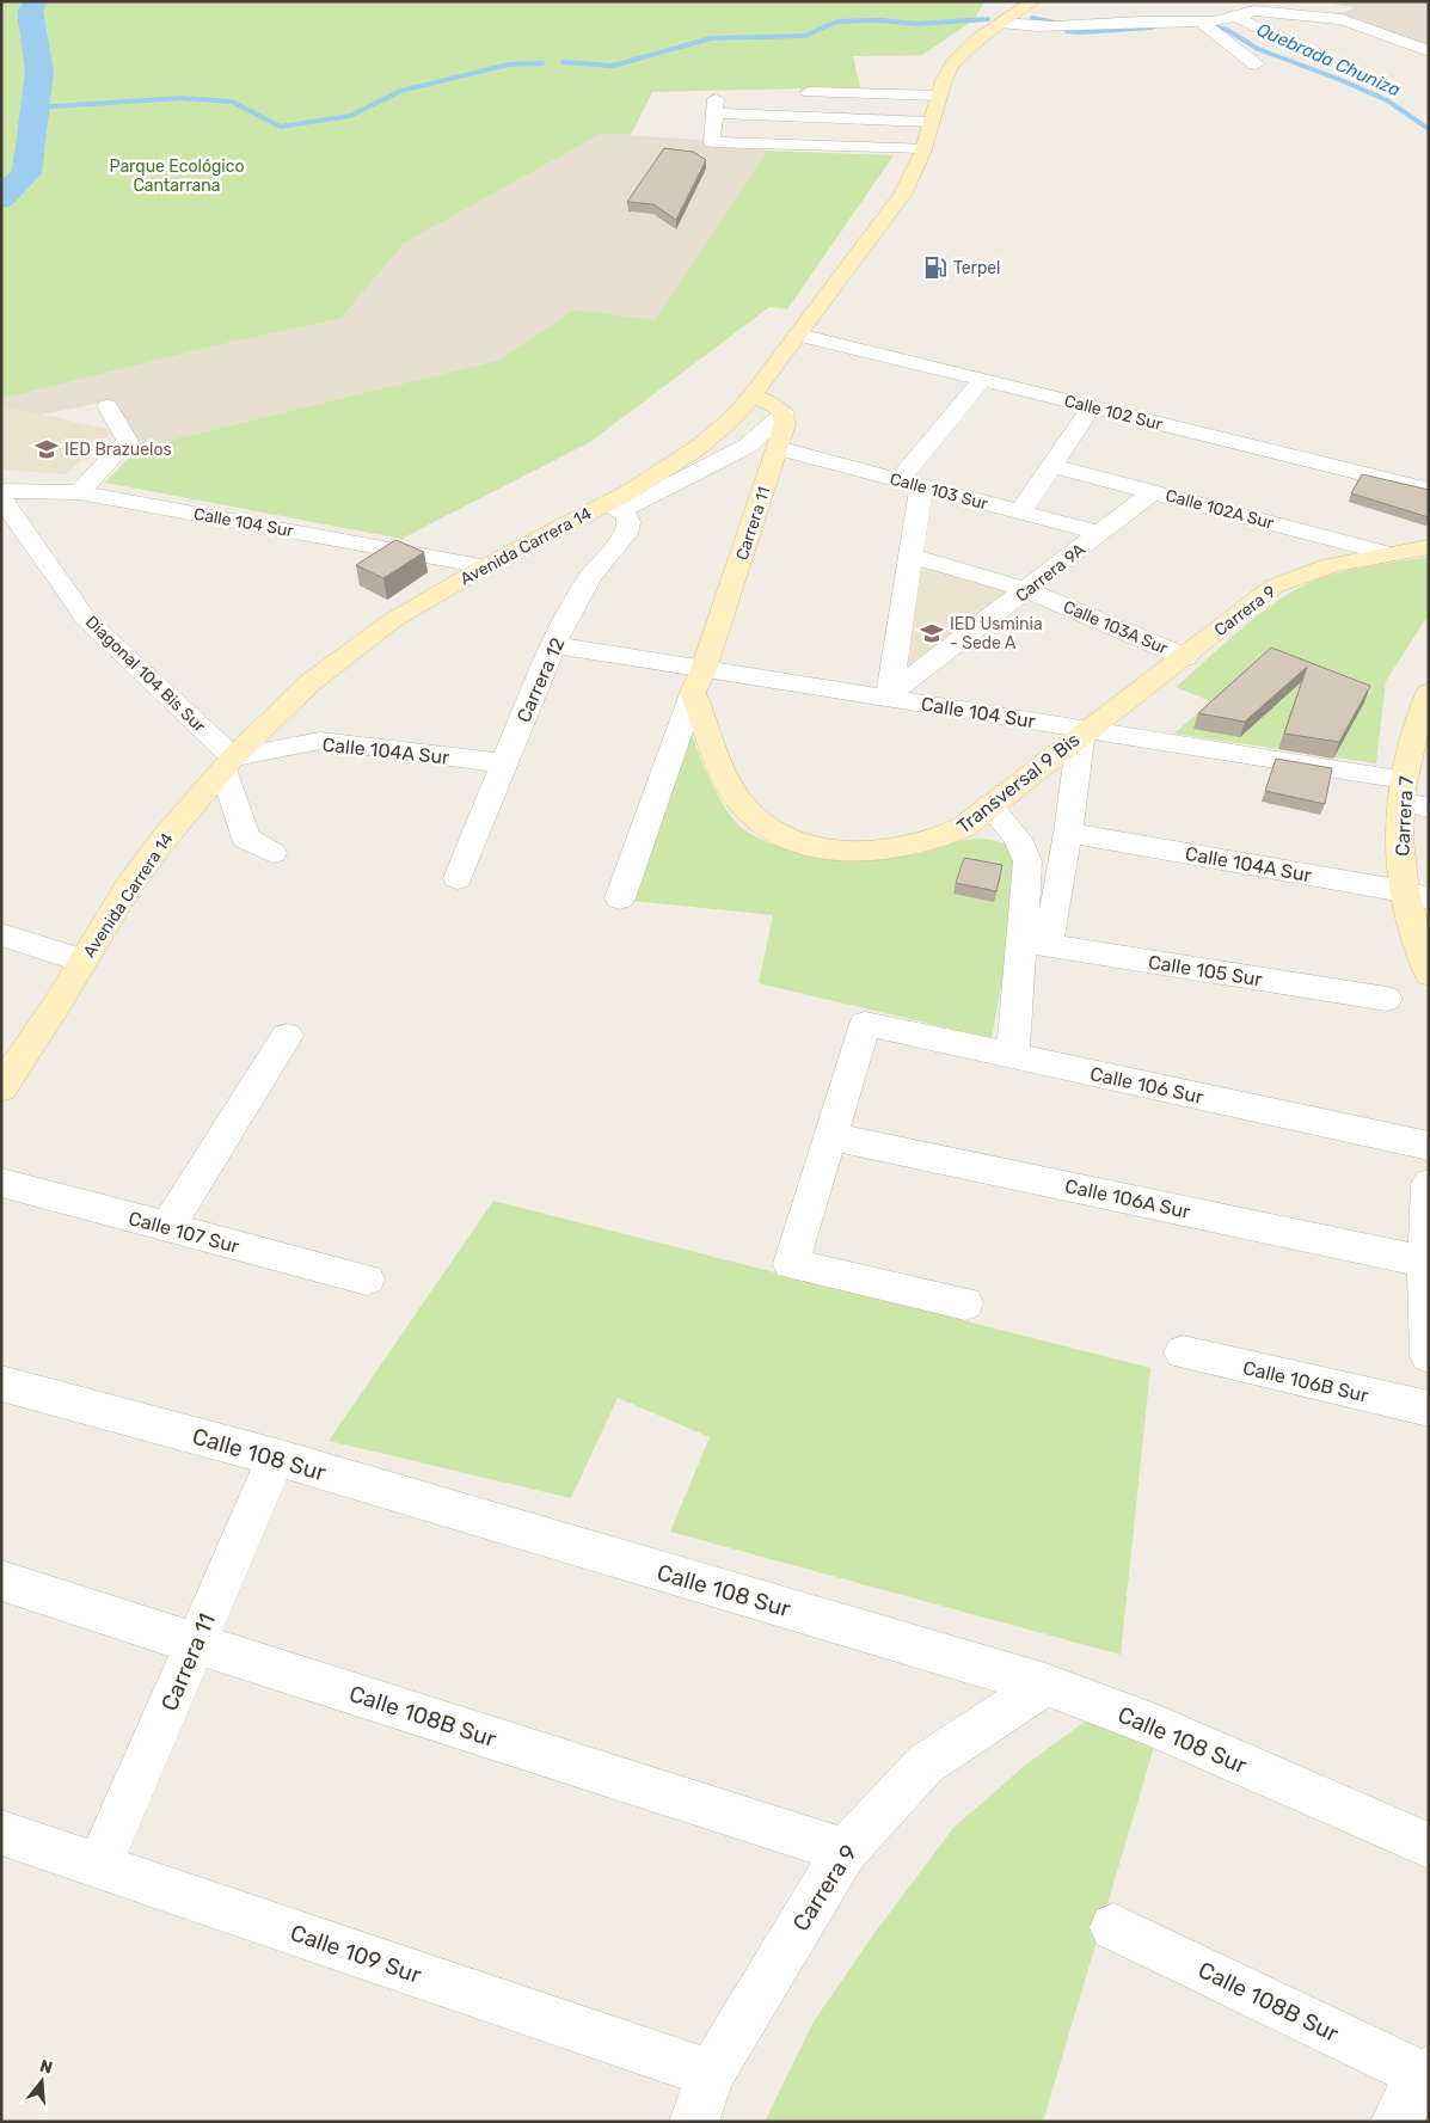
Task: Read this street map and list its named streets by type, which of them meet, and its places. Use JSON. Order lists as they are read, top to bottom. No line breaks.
{"streets":{"main road":["Carrera 11","Avenida Carrera 14","Carrera 9","Transversal 9 Bis","Carrera 7"],"street":["Calle 102 Sur","Calle 103 Sur","Calle 102A Sur","Calle 104 Sur","Carrera 9A","Calle 103A Sur","Diagonal 104 Bis Sur","Carrera 12","Calle 104A Sur","Calle 105 Sur","Calle 106 Sur","Calle 106A Sur","Calle 107 Sur","Calle 106B Sur","Calle 108 Sur","Calle 108B Sur","Calle 109 Sur"]},"crossings":[["Calle 102 Sur","Avenida Carrera 14"],["Calle 103 Sur","Carrera 11"],["Calle 103 Sur","Carrera 9A"],["Calle 102A Sur","Carrera 9A"],["Calle 102A Sur","Carrera 9"],["Calle 104 Sur","Carrera 11"],["Calle 104 Sur","Avenida Carrera 14"],["Calle 104 Sur","Carrera 9A"],["Calle 104 Sur","Carrera 9"],["Calle 104 Sur","Carrera 12"],["Calle 104 Sur","Transversal 9 Bis"],["Calle 104 Sur","Carrera 7"],["Carrera 11","Transversal 9 Bis"],["Carrera 11","Calle 108 Sur"],["Carrera 11","Calle 108B Sur"],["Carrera 11","Calle 109 Sur"],["Avenida Carrera 14","Diagonal 104 Bis Sur"],["Avenida Carrera 14","Carrera 12"],["Avenida Carrera 14","Calle 104A Sur"],["Carrera 9A","Calle 103A Sur"],["Carrera 9","Calle 103A Sur"],["Carrera 9","Transversal 9 Bis"],["Carrera 9","Calle 108 Sur"],["Carrera 9","Calle 108B Sur"],["Carrera 9","Calle 109 Sur"],["Diagonal 104 Bis Sur","Calle 104A Sur"],["Carrera 12","Calle 104A Sur"],["Calle 104A Sur","Carrera 7"],["Calle 106 Sur","Calle 106A Sur"]],"water":["Quebrada Chuniza"],"parks":["Parque Ecológico Cantarrana"],"places":{"fuel station":["Terpel"],"school or university":["IED Brazuelos","IED Usminia - Sede A"]},"north":"top"}
